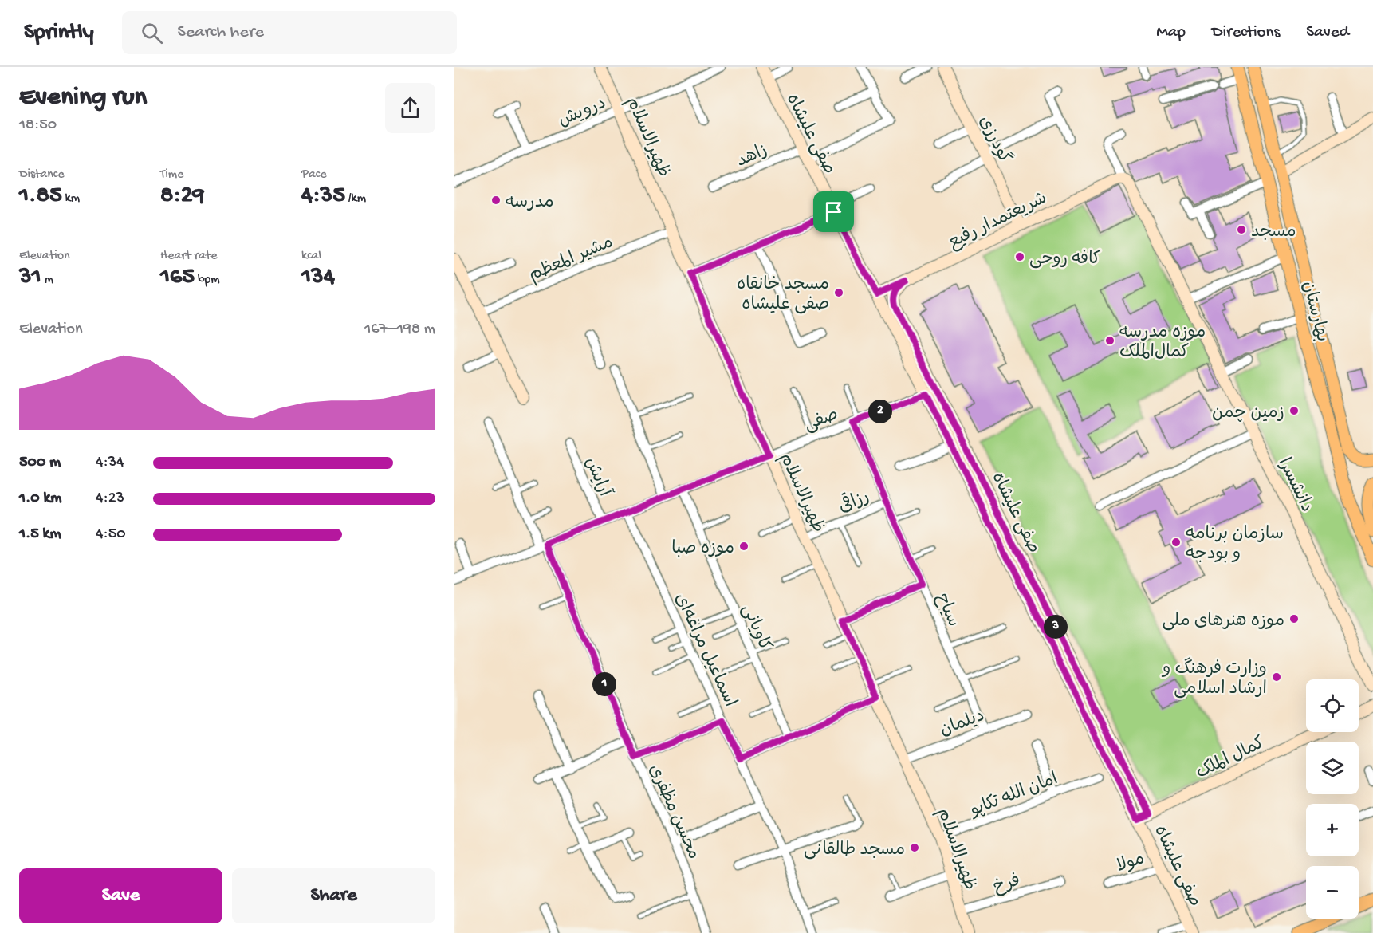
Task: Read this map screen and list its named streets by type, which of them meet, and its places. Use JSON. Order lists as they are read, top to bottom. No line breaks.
{"streets":{"main road":["بهارستان"],"street":["درویش","صفی علیشاه","ظهیرالاسلام","گودرزی","زاهد","شریعتمدار رفیع","مشیر المعظم","صفی","آرایش","دانشسرا","رزاقی","سیاح","کاویانی","اسماعیل مراغه‌ای","دیلمان","کمال الملک","امان الله تکاپو","محسن مظفری","مولا","فرخ"]},"crossings":[["درویش","ظهیرالاسلام"],["صفی علیشاه","زاهد"],["صفی علیشاه","شریعتمدار رفیع"],["صفی علیشاه","صفی"],["صفی علیشاه","کمال الملک"],["صفی علیشاه","مولا"],["ظهیرالاسلام","مشیر المعظم"],["ظهیرالاسلام","صفی"],["ظهیرالاسلام","رزاقی"],["ظهیرالاسلام","دیلمان"],["ظهیرالاسلام","امان الله تکاپو"],["ظهیرالاسلام","فرخ"],["گودرزی","شریعتمدار رفیع"],["شریعتمدار رفیع","دانشسرا"],["صفی","آرایش"],["صفی","سیاح"],["صفی","کاویانی"],["صفی","اسماعیل مراغه‌ای"],["صفی","محسن مظفری"],["رزاقی","سیاح"],["سیاح","دیلمان"]],"places":["مدرسه","مسجد","کافه روحی","مسجد خانقاه صفی علیشاه","موزه مدرسه کمال‌الملک","زمین چمن","سازمان برنامه و بودجه","موزه صبا","موزه هنرهای ملی","وزارت فرهنگ و ارشاد اسلامی","مسجد طالقانی"],"page":{"header":"Sprintly","search":"Search here","nav":["Map","Directions","Saved"],"heading":["Evening run","18:50"],"stats":[["Distance","1.85 km"],["Time","8:29"],["Pace","4:35 /km"],["Elevation","31 m"],["Heart rate","165 bpm"],["kcal","134"]],"chart":["Elevation","167–198 m"],"pins":["2","3","1"],"list":[{"name":"500 m","note":"4:34"},{"name":"1.0 km","note":"4:23"},{"name":"1.5 km","note":"4:50"}],"map_buttons":["+","−"],"buttons":["Save","Share"]}}
